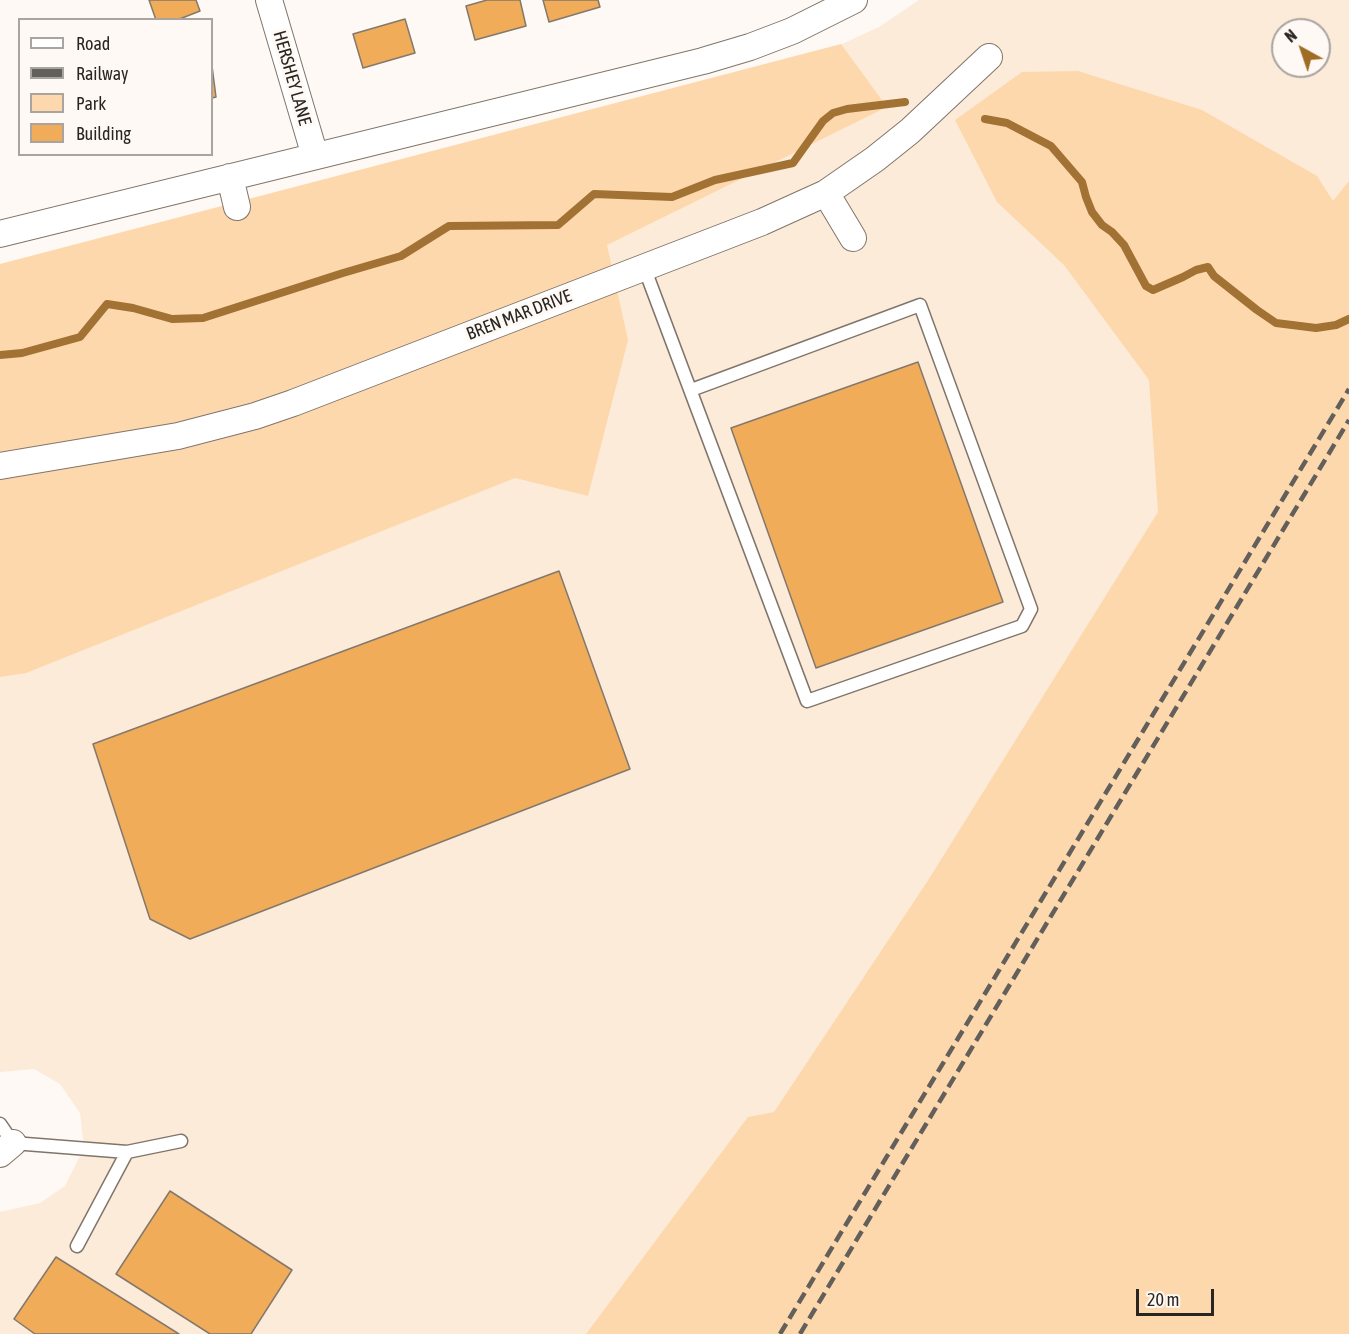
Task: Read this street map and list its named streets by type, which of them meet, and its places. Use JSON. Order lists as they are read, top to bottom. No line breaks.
{"streets":{"street":["HERSHEY LANE","BREN MAR DRIVE"]},"legend":["Road","Railway","Park","Building"],"scale_bar":"20 m","north":"top left"}
